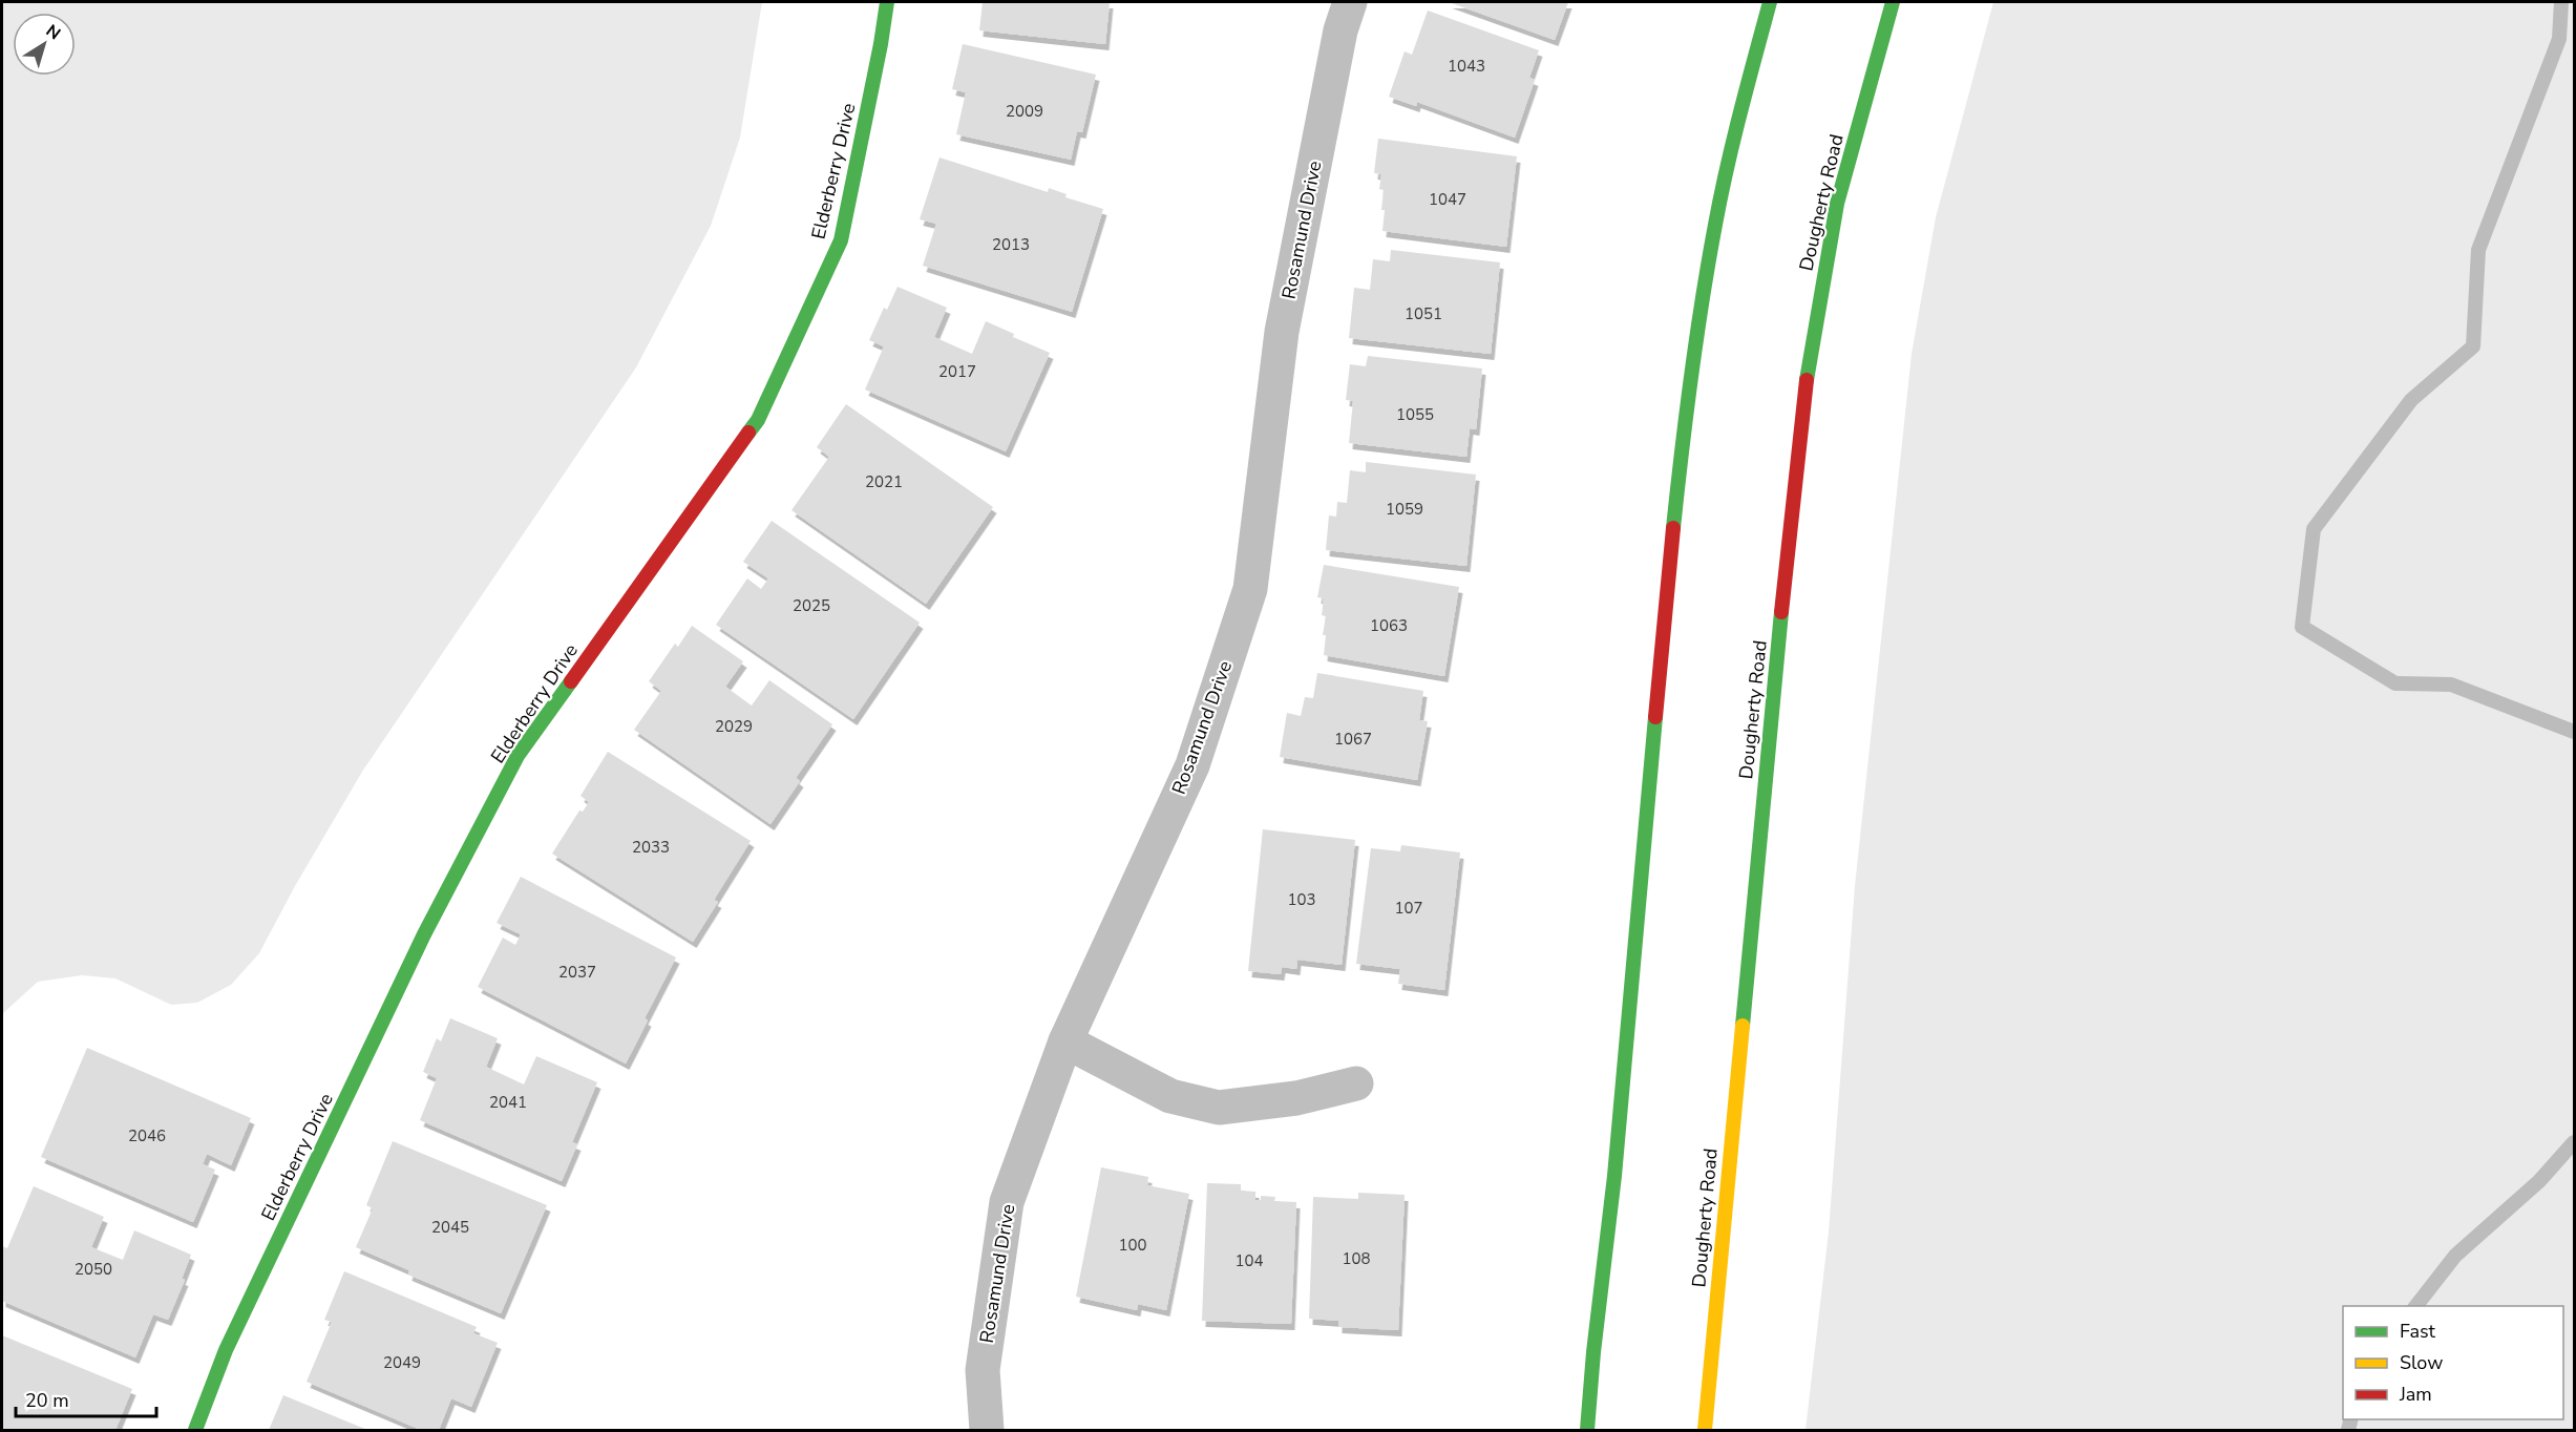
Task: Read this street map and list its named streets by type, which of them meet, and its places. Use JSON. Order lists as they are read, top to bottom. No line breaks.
{"streets":{"main road":["Elderberry Drive","Dougherty Road"],"street":["Rosamund Drive"]},"house_numbers":["1043","2009","1047","2013","1051","2017","1055","2021","1059","2025","1063","2029","1067","2033","103","107","2037","2041","2046","2045","100","108","104","2050","2049"],"legend":["Fast","Slow","Jam"],"scale_bar":"20 m","north":"top right"}
